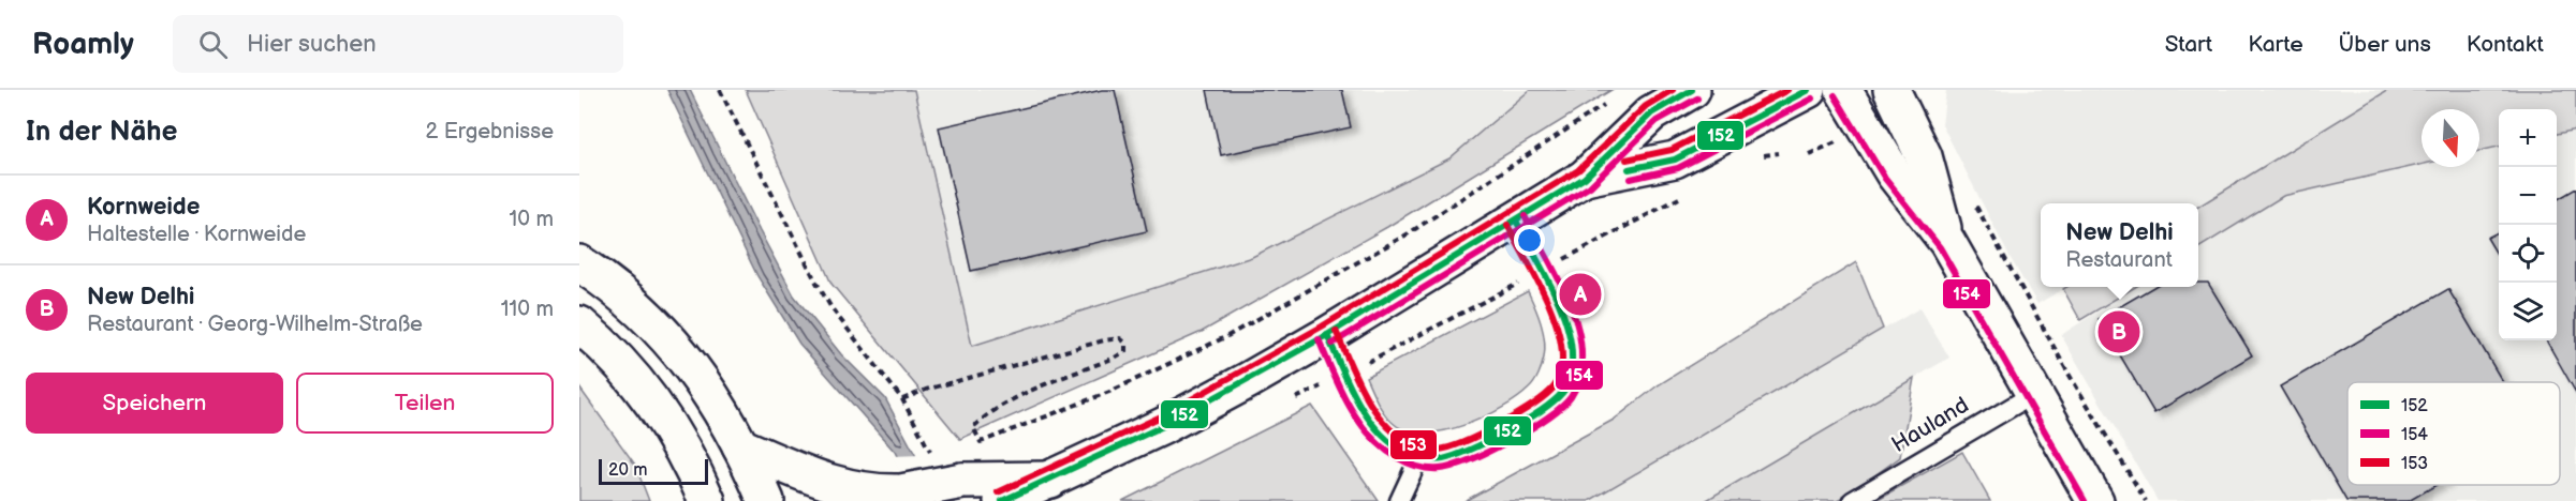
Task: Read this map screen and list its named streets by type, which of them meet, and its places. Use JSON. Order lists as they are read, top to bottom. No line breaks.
{"streets":{"lane":["Hauland"]},"lines":["transit line 152","transit line 153","transit line 154"],"legend":["152","154","153"],"scale_bar":"20 m","north":"bottom","page":{"header":"Roamly","search":"Hier suchen","nav":["Start","Karte","Über uns","Kontakt"],"heading":["In der Nähe","2 Ergebnisse"],"map_buttons":["+","−"],"list":[{"mark":"A","name":"Kornweide","note":"Haltestelle · Kornweide","value":"10 m"},{"mark":"B","name":"New Delhi","note":"Restaurant · Georg-Wilhelm-Straße","value":"110 m"}],"popup":["New Delhi","Restaurant"],"pins":["A","B"],"buttons":["Speichern","Teilen"],"scale":"20 m"}}
